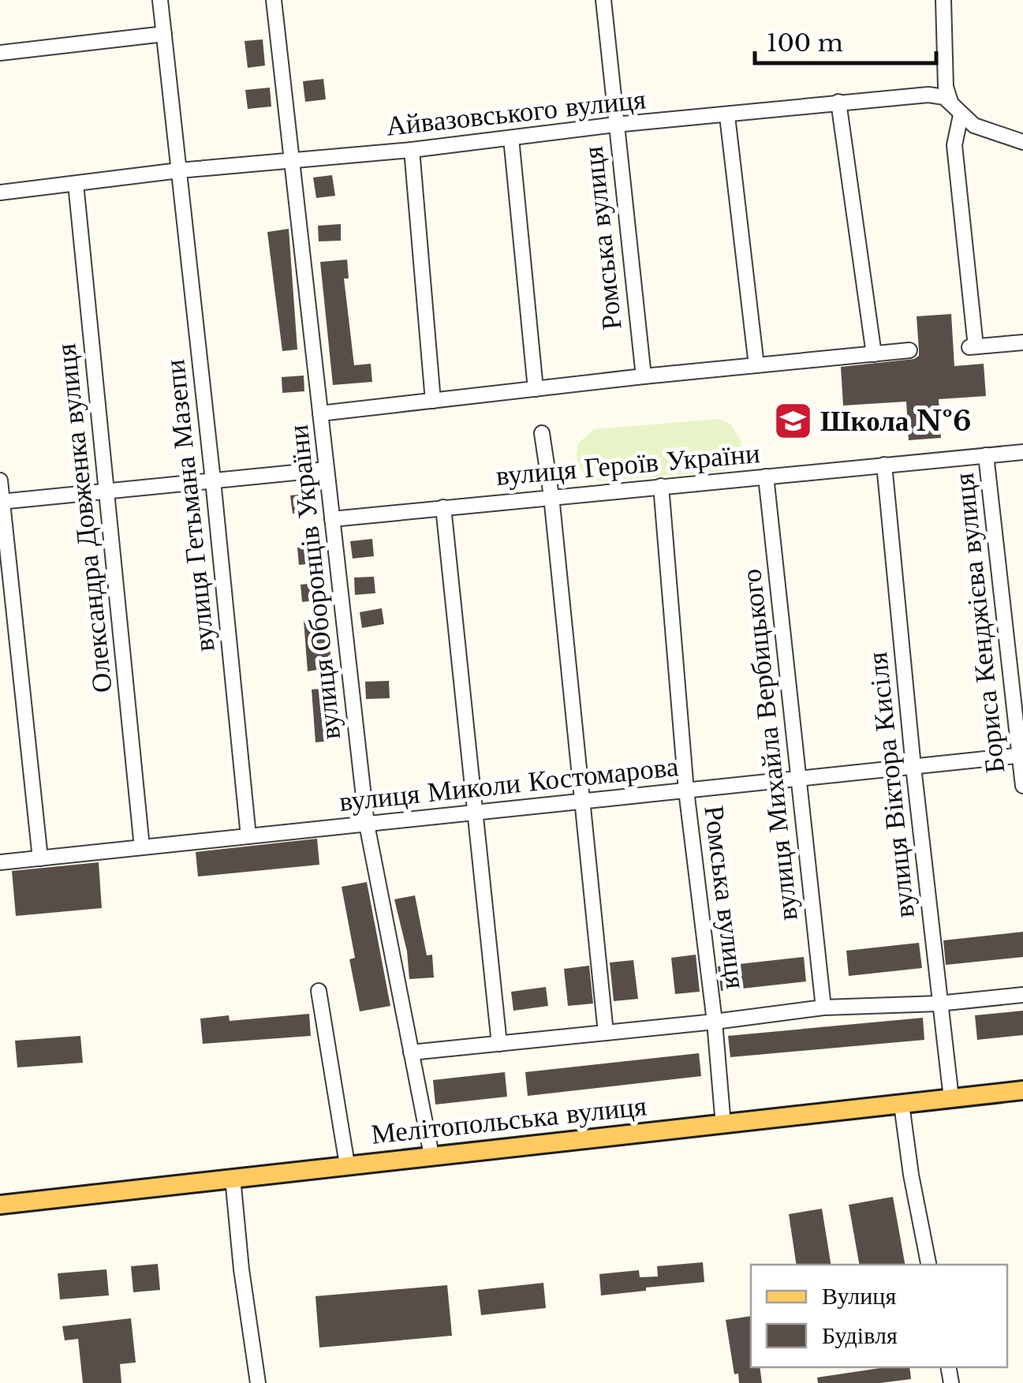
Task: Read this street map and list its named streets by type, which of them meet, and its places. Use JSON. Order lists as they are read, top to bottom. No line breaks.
{"streets":{"main road":["Мелітопольська вулиця"],"street":["Айвазовського вулиця","Ромська вулиця","вулиця Героїв України","вулиця Гетьмана Мазепи","Олександра Довженка вулиця","вулиця Оборонців України","Бориса Кенджієва вулиця","вулиця Михайла Вербицького","вулиця Миколи Костомарова","вулиця Віктора Кисіля"]},"crossings":[["Айвазовського вулиця","Ромська вулиця"],["Айвазовського вулиця","вулиця Гетьмана Мазепи"],["Айвазовського вулиця","Олександра Довженка вулиця"],["Айвазовського вулиця","вулиця Оборонців України"],["Ромська вулиця","вулиця Героїв України"],["Ромська вулиця","вулиця Миколи Костомарова"],["Ромська вулиця","Мелітопольська вулиця"],["вулиця Героїв України","вулиця Оборонців України"],["вулиця Героїв України","Бориса Кенджієва вулиця"],["вулиця Героїв України","вулиця Михайла Вербицького"],["вулиця Героїв України","вулиця Віктора Кисіля"],["вулиця Гетьмана Мазепи","вулиця Миколи Костомарова"],["Олександра Довженка вулиця","вулиця Миколи Костомарова"],["вулиця Оборонців України","вулиця Миколи Костомарова"],["вулиця Оборонців України","Мелітопольська вулиця"],["Бориса Кенджієва вулиця","вулиця Миколи Костомарова"],["вулиця Михайла Вербицького","вулиця Миколи Костомарова"],["вулиця Миколи Костомарова","вулиця Віктора Кисіля"],["вулиця Віктора Кисіля","Мелітопольська вулиця"]],"places":{"school or university":["Школа №6"]},"legend":["Вулиця","Будівля"],"scale_bar":"100 m"}
